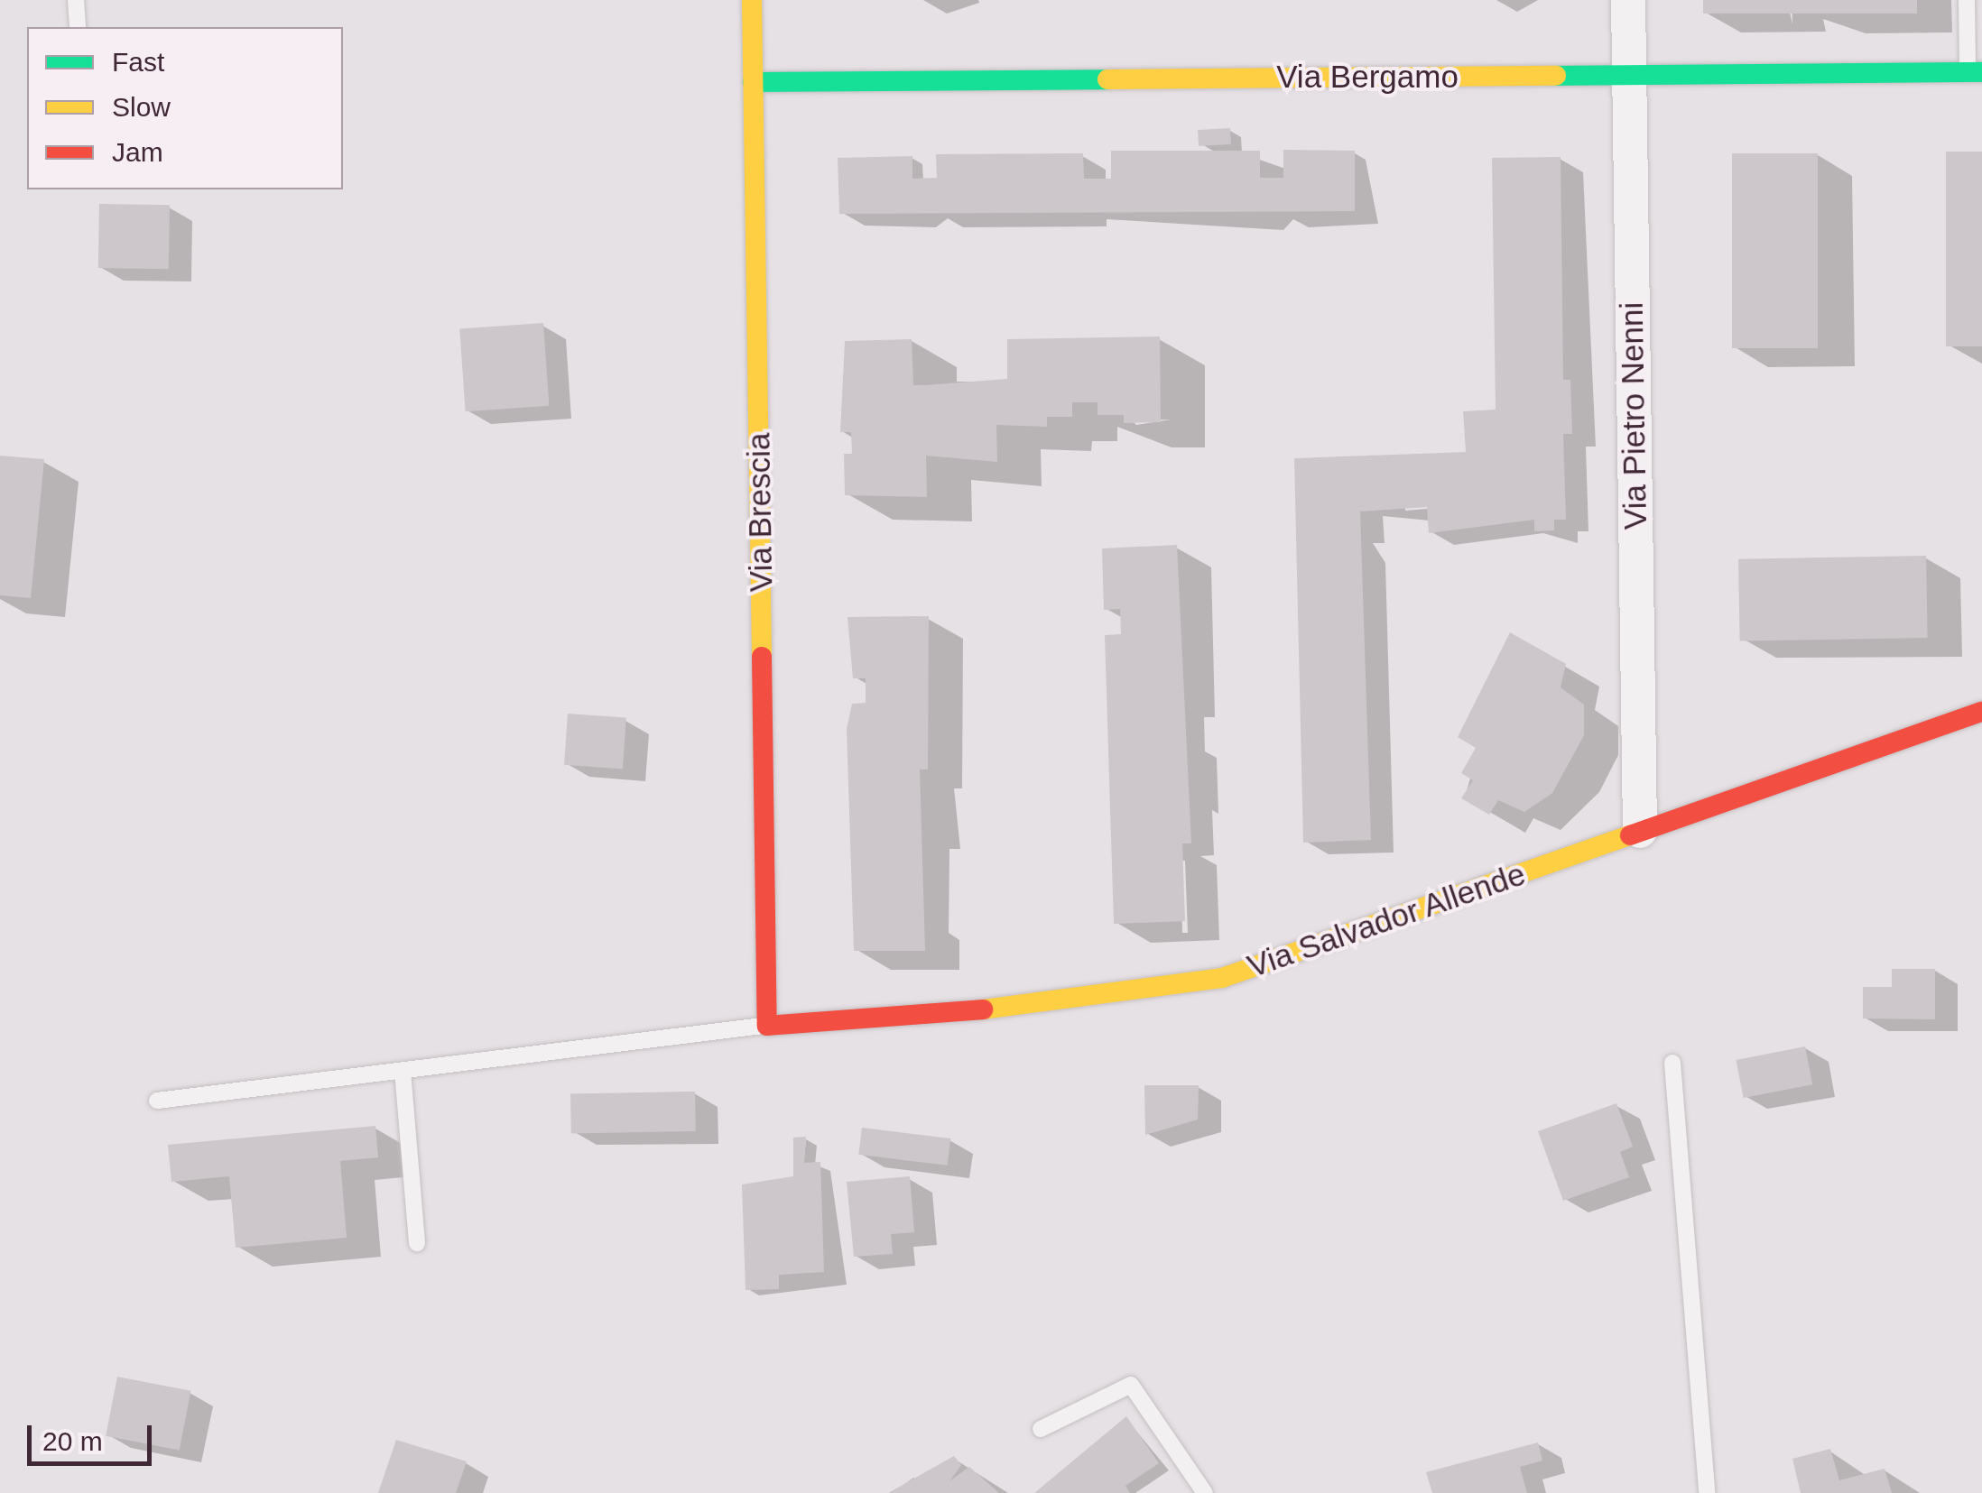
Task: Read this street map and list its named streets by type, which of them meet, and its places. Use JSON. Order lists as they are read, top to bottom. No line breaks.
{"streets":{"street":["Via Bergamo","Via Pietro Nenni","Via Brescia","Via Salvador Allende"]},"crossings":[["Via Bergamo","Via Pietro Nenni"],["Via Bergamo","Via Brescia"],["Via Pietro Nenni","Via Salvador Allende"],["Via Brescia","Via Salvador Allende"]],"legend":["Fast","Slow","Jam"],"scale_bar":"20 m"}
